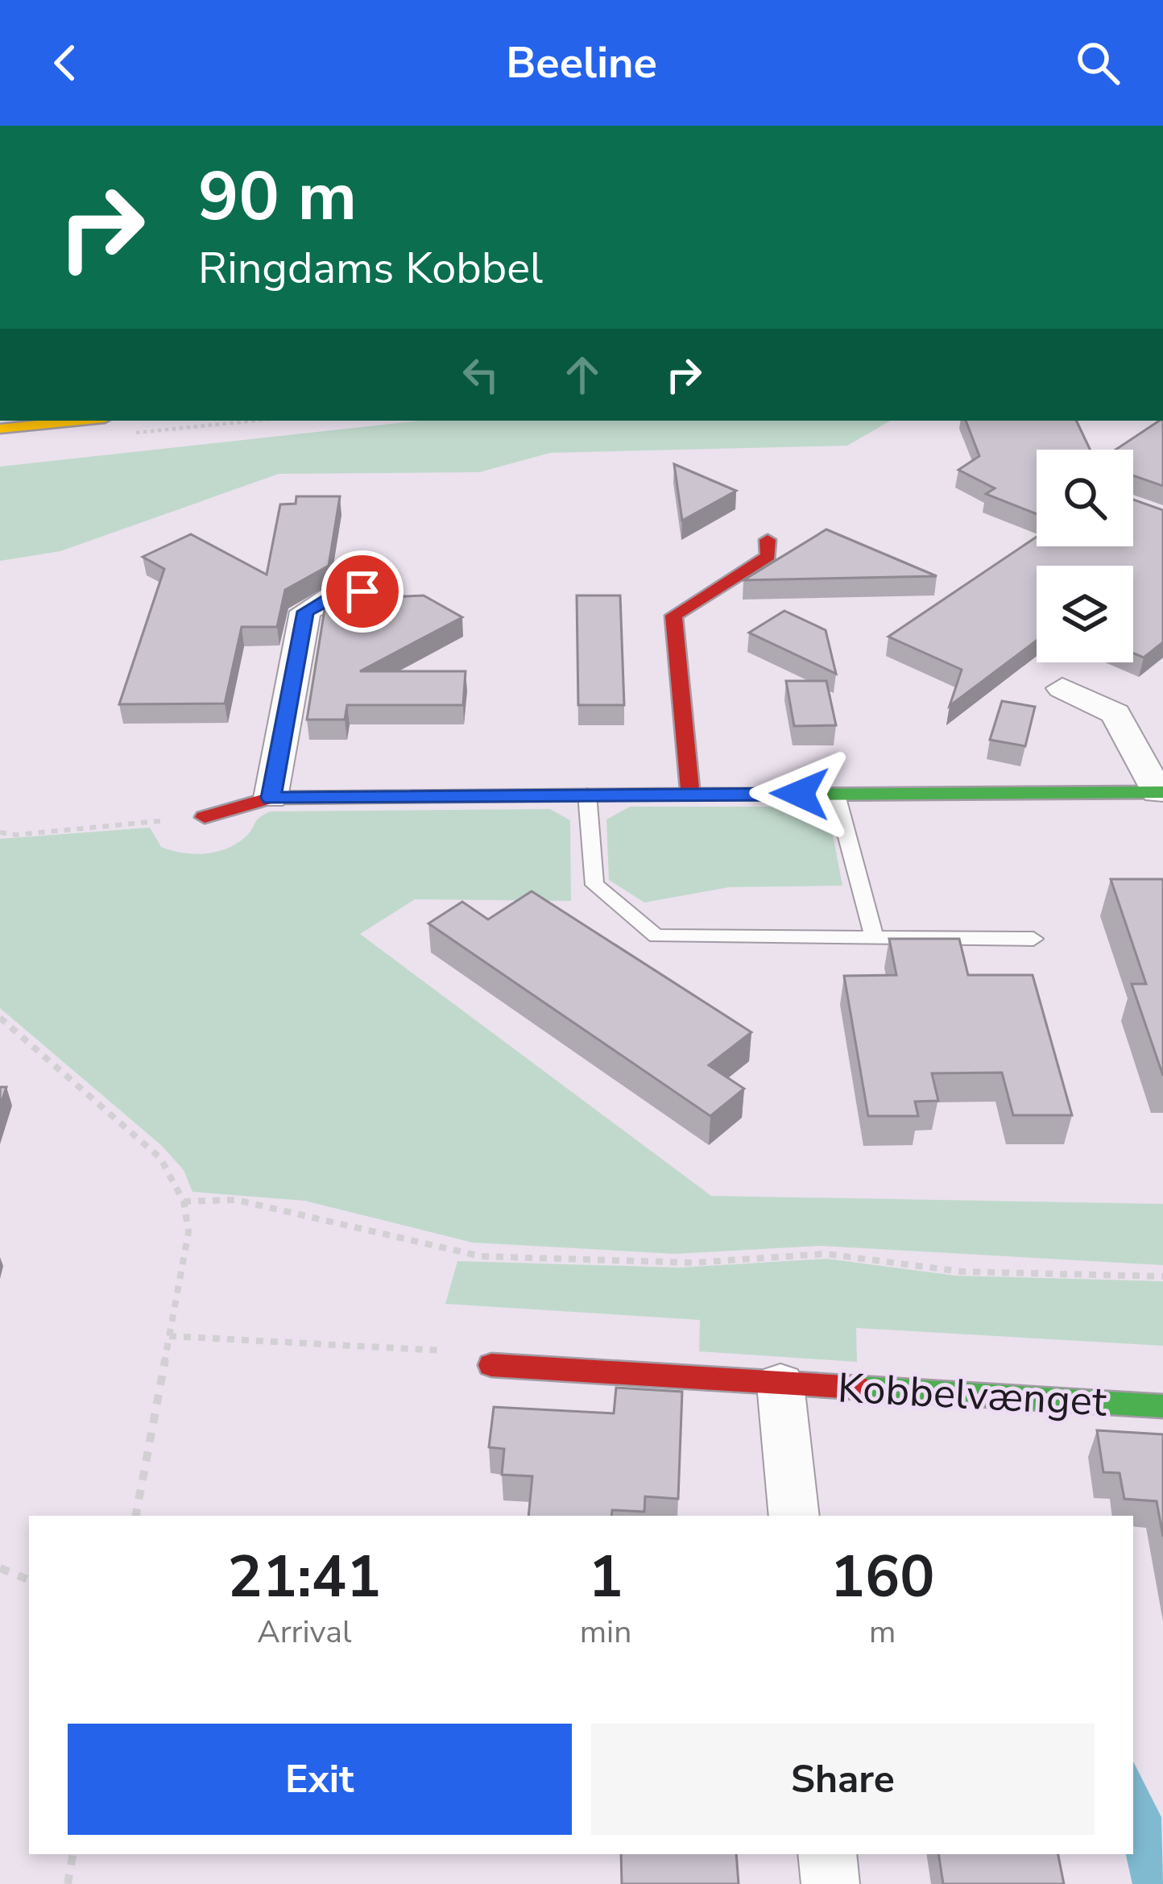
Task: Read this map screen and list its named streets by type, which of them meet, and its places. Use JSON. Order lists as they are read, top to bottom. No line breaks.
{"streets":{"street":["Kobbelvænget"]},"page":{"header":"Beeline","turn":["90 m","Ringdams Kobbel"],"eta":["21:41","Arrival","1","min","160","m"],"buttons":["Exit","Share"]}}
